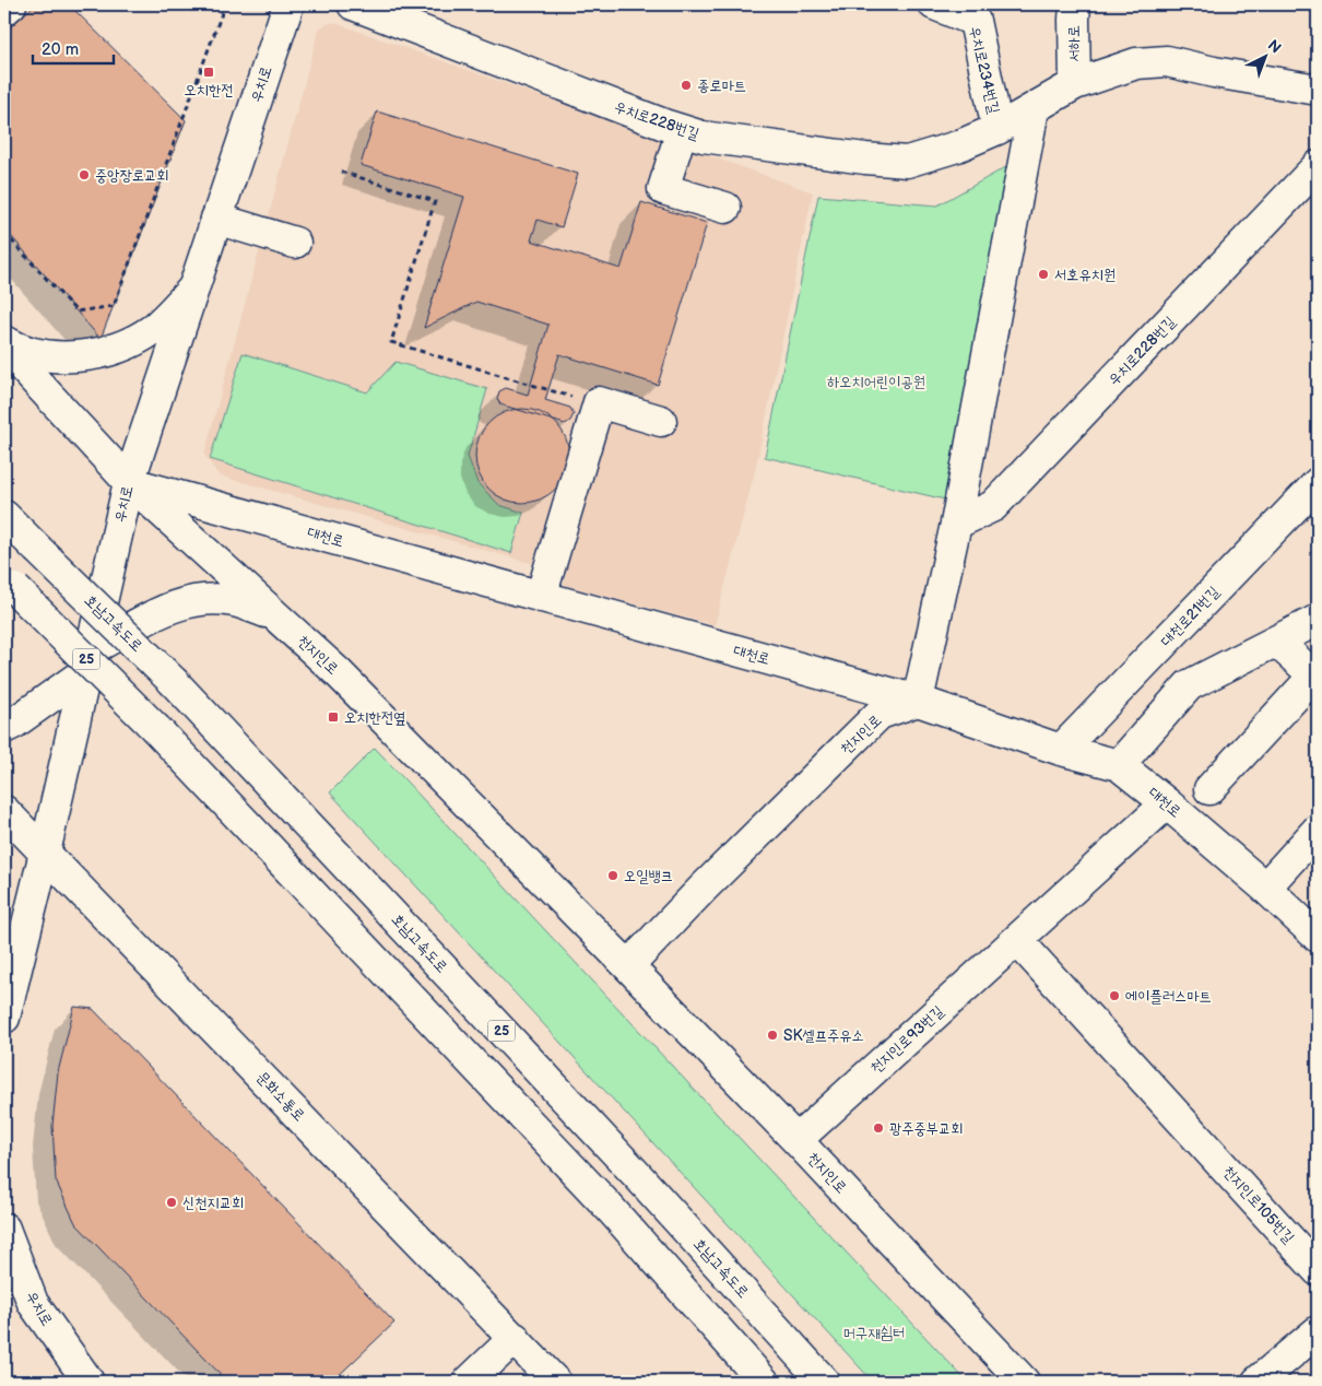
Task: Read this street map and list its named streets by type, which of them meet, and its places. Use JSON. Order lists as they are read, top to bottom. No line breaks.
{"streets":{"main road":["서하로","우치로234번길","우치로","우치로228번길","대천로","대천로21번길","호남고속도로","천지인로","25","천지인로93번길","문화소통로","천지인로105번길"]},"crossings":[["서하로","우치로228번길"],["우치로234번길","우치로228번길"],["우치로","대천로"],["우치로","천지인로"],["우치로","문화소통로"],["대천로","대천로21번길"],["대천로","천지인로"],["대천로","천지인로93번길"],["천지인로","천지인로93번길"],["천지인로93번길","천지인로105번길"]],"parks":["하오치어린이공원","머구재쉼터"],"places":{"transit":["오치한전","오치한전옆"],"other":["종로마트","중앙장로교회","서호유치원","오일뱅크","에이플러스마트","SK셀프주유소","광주중부교회","신천지교회"]},"scale_bar":"20 m","north":"top right"}
